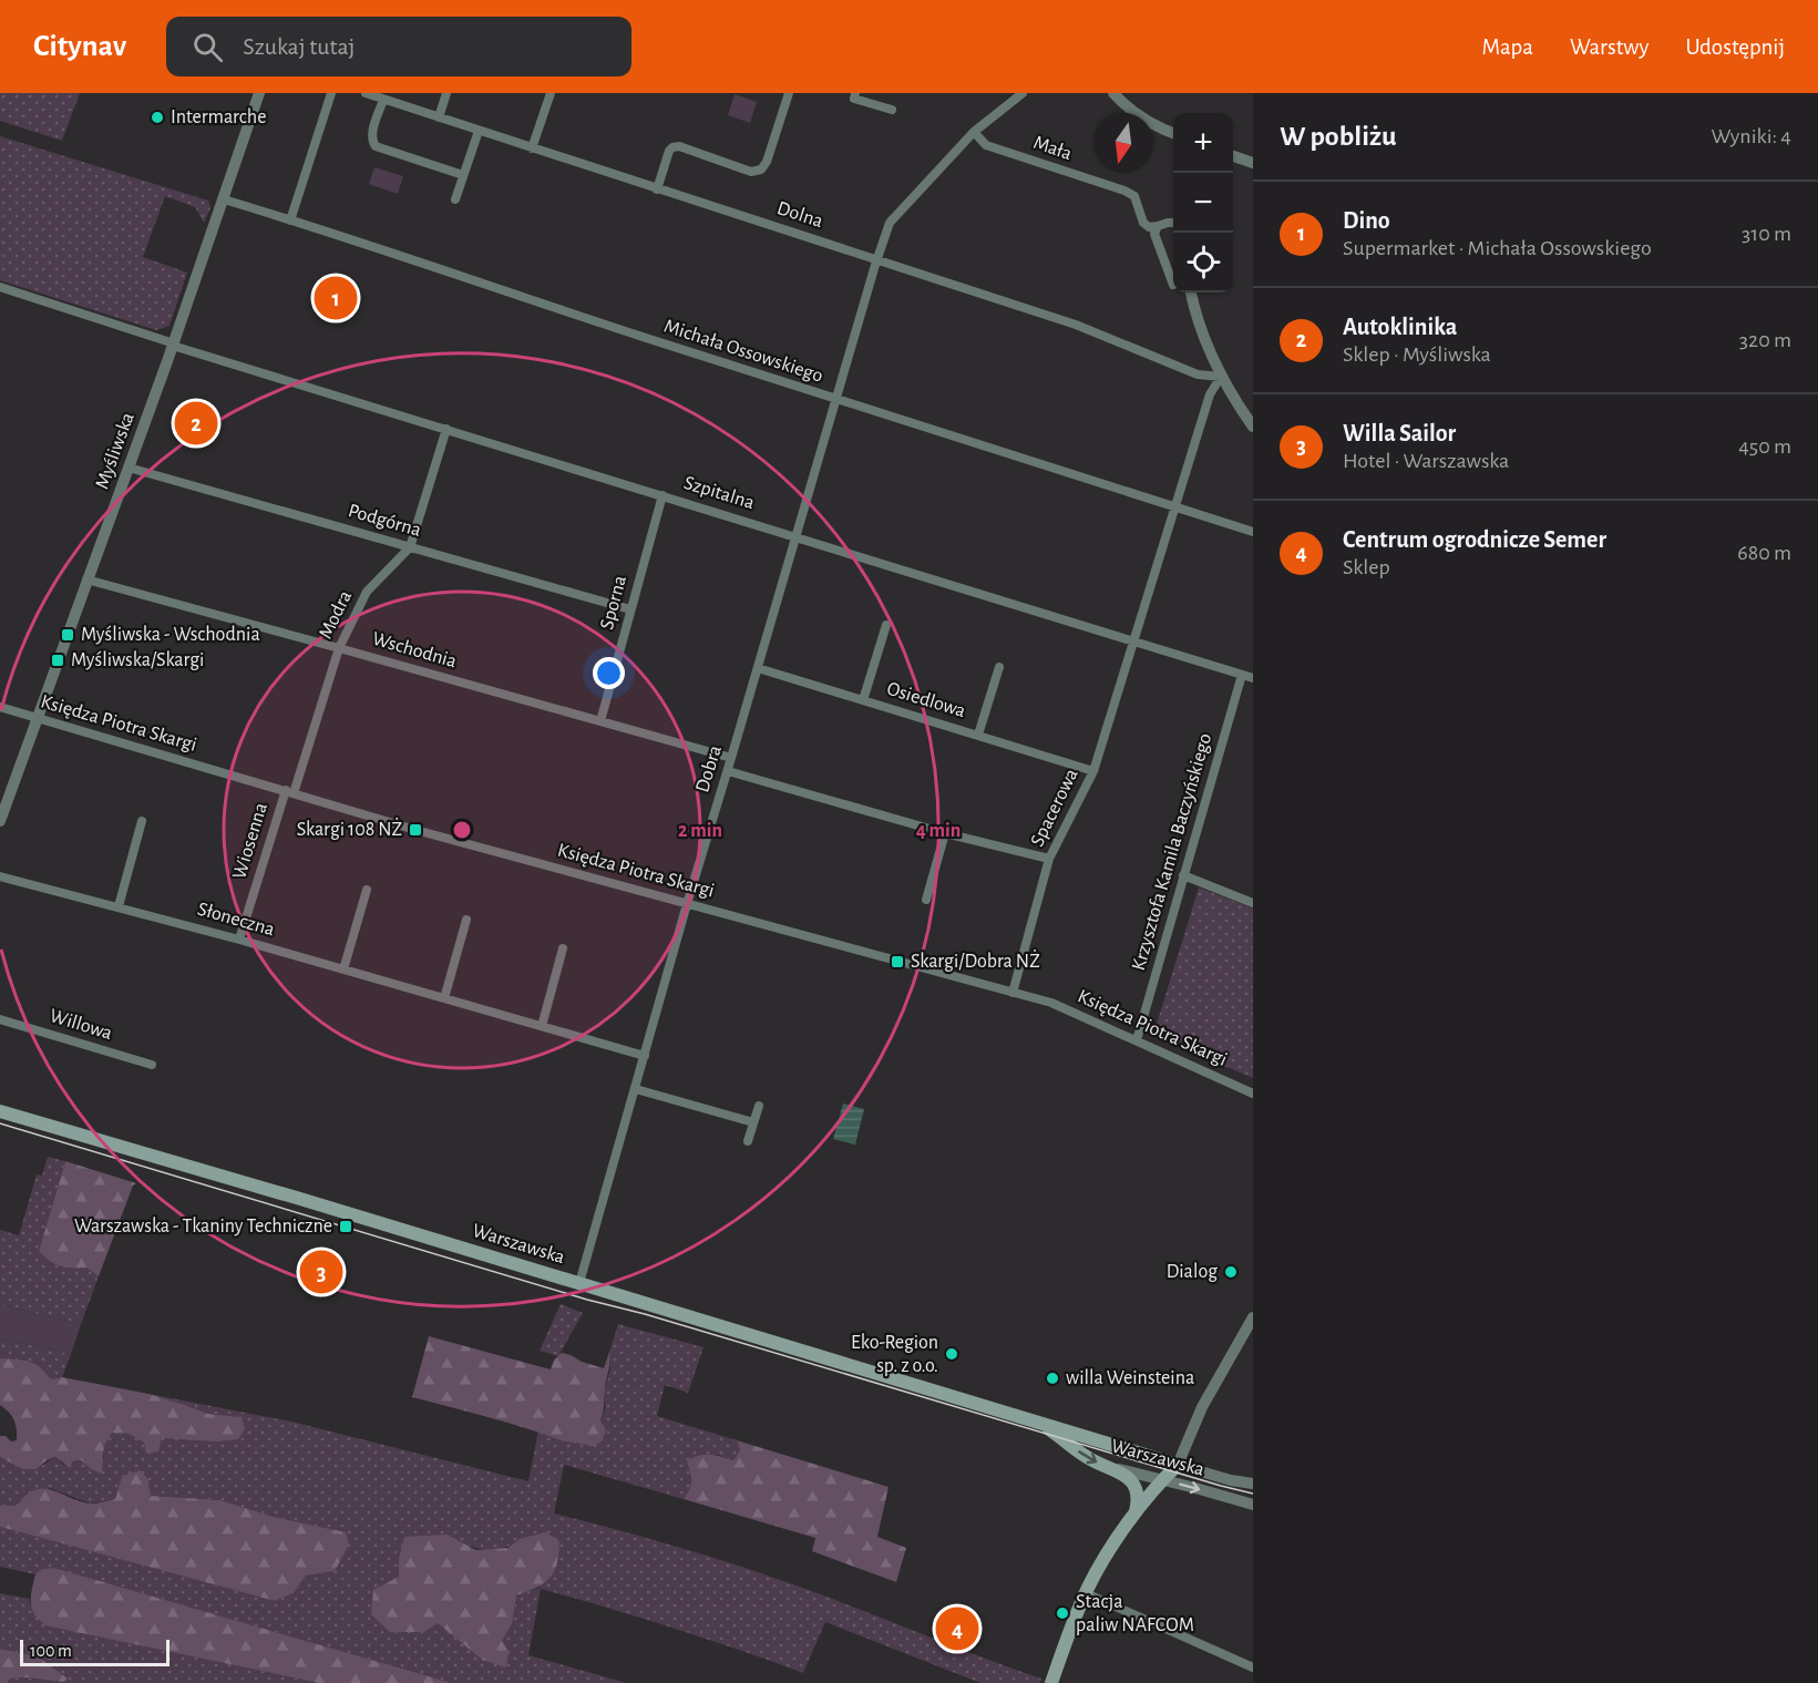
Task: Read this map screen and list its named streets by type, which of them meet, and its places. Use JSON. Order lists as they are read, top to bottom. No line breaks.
{"streets":{"main road":["Warszawska"],"street":["Mała","Dolna","Michała Ossowskiego","Myśliwska","Szpitalna","Podgórna","Sporna","Modra","Wschodnia","Osiedlowa","Księdza Piotra Skargi","Dobra","Spacerowa","Wiosenna","Krzysztofa Kamila Baczyńskiego","Słoneczna","Willowa"]},"crossings":[["Dolna","Dobra"],["Dolna","Spacerowa"],["Michała Ossowskiego","Myśliwska"],["Michała Ossowskiego","Dobra"],["Michała Ossowskiego","Spacerowa"],["Myśliwska","Szpitalna"],["Myśliwska","Podgórna"],["Myśliwska","Wschodnia"],["Myśliwska","Księdza Piotra Skargi"],["Szpitalna","Sporna"],["Szpitalna","Modra"],["Szpitalna","Dobra"],["Szpitalna","Spacerowa"],["Szpitalna","Krzysztofa Kamila Baczyńskiego"],["Podgórna","Sporna"],["Podgórna","Modra"],["Sporna","Wschodnia"],["Modra","Wschodnia"],["Modra","Księdza Piotra Skargi"],["Modra","Wiosenna"],["Wschodnia","Dobra"],["Osiedlowa","Dobra"],["Osiedlowa","Spacerowa"],["Księdza Piotra Skargi","Dobra"],["Księdza Piotra Skargi","Spacerowa"],["Księdza Piotra Skargi","Wiosenna"],["Księdza Piotra Skargi","Krzysztofa Kamila Baczyńskiego"],["Dobra","Słoneczna"],["Dobra","Warszawska"],["Wiosenna","Słoneczna"]],"places":{"other":["Intermarche","Dialog","Eko-Region sp. z o.o.","willa Weinsteina","Stacja paliw NAFCOM"],"transit":["Myśliwska - Wschodnia","Myśliwska/Skargi","Skargi 108 NŻ","Skargi/Dobra NŻ","Warszawska - Tkaniny Techniczne"]},"scale_bar":"100 m","north":"bottom","page":{"header":"Citynav","search":"Szukaj tutaj","nav":["Mapa","Warstwy","Udostępnij"],"heading":["W pobliżu","Wyniki: 4"],"map_buttons":["+","−"],"list":[{"mark":"1","name":"Dino","note":"Supermarket · Michała Ossowskiego","value":"310 m"},{"mark":"2","name":"Autoklinika","note":"Sklep · Myśliwska","value":"320 m"},{"mark":"3","name":"Willa Sailor","note":"Hotel · Warszawska","value":"450 m"},{"mark":"4","name":"Centrum ogrodnicze Semer","note":"Sklep","value":"680 m"}],"pins":["1","2","3","4"],"scale":"100 m"},"rings":["2 min","4 min"]}
